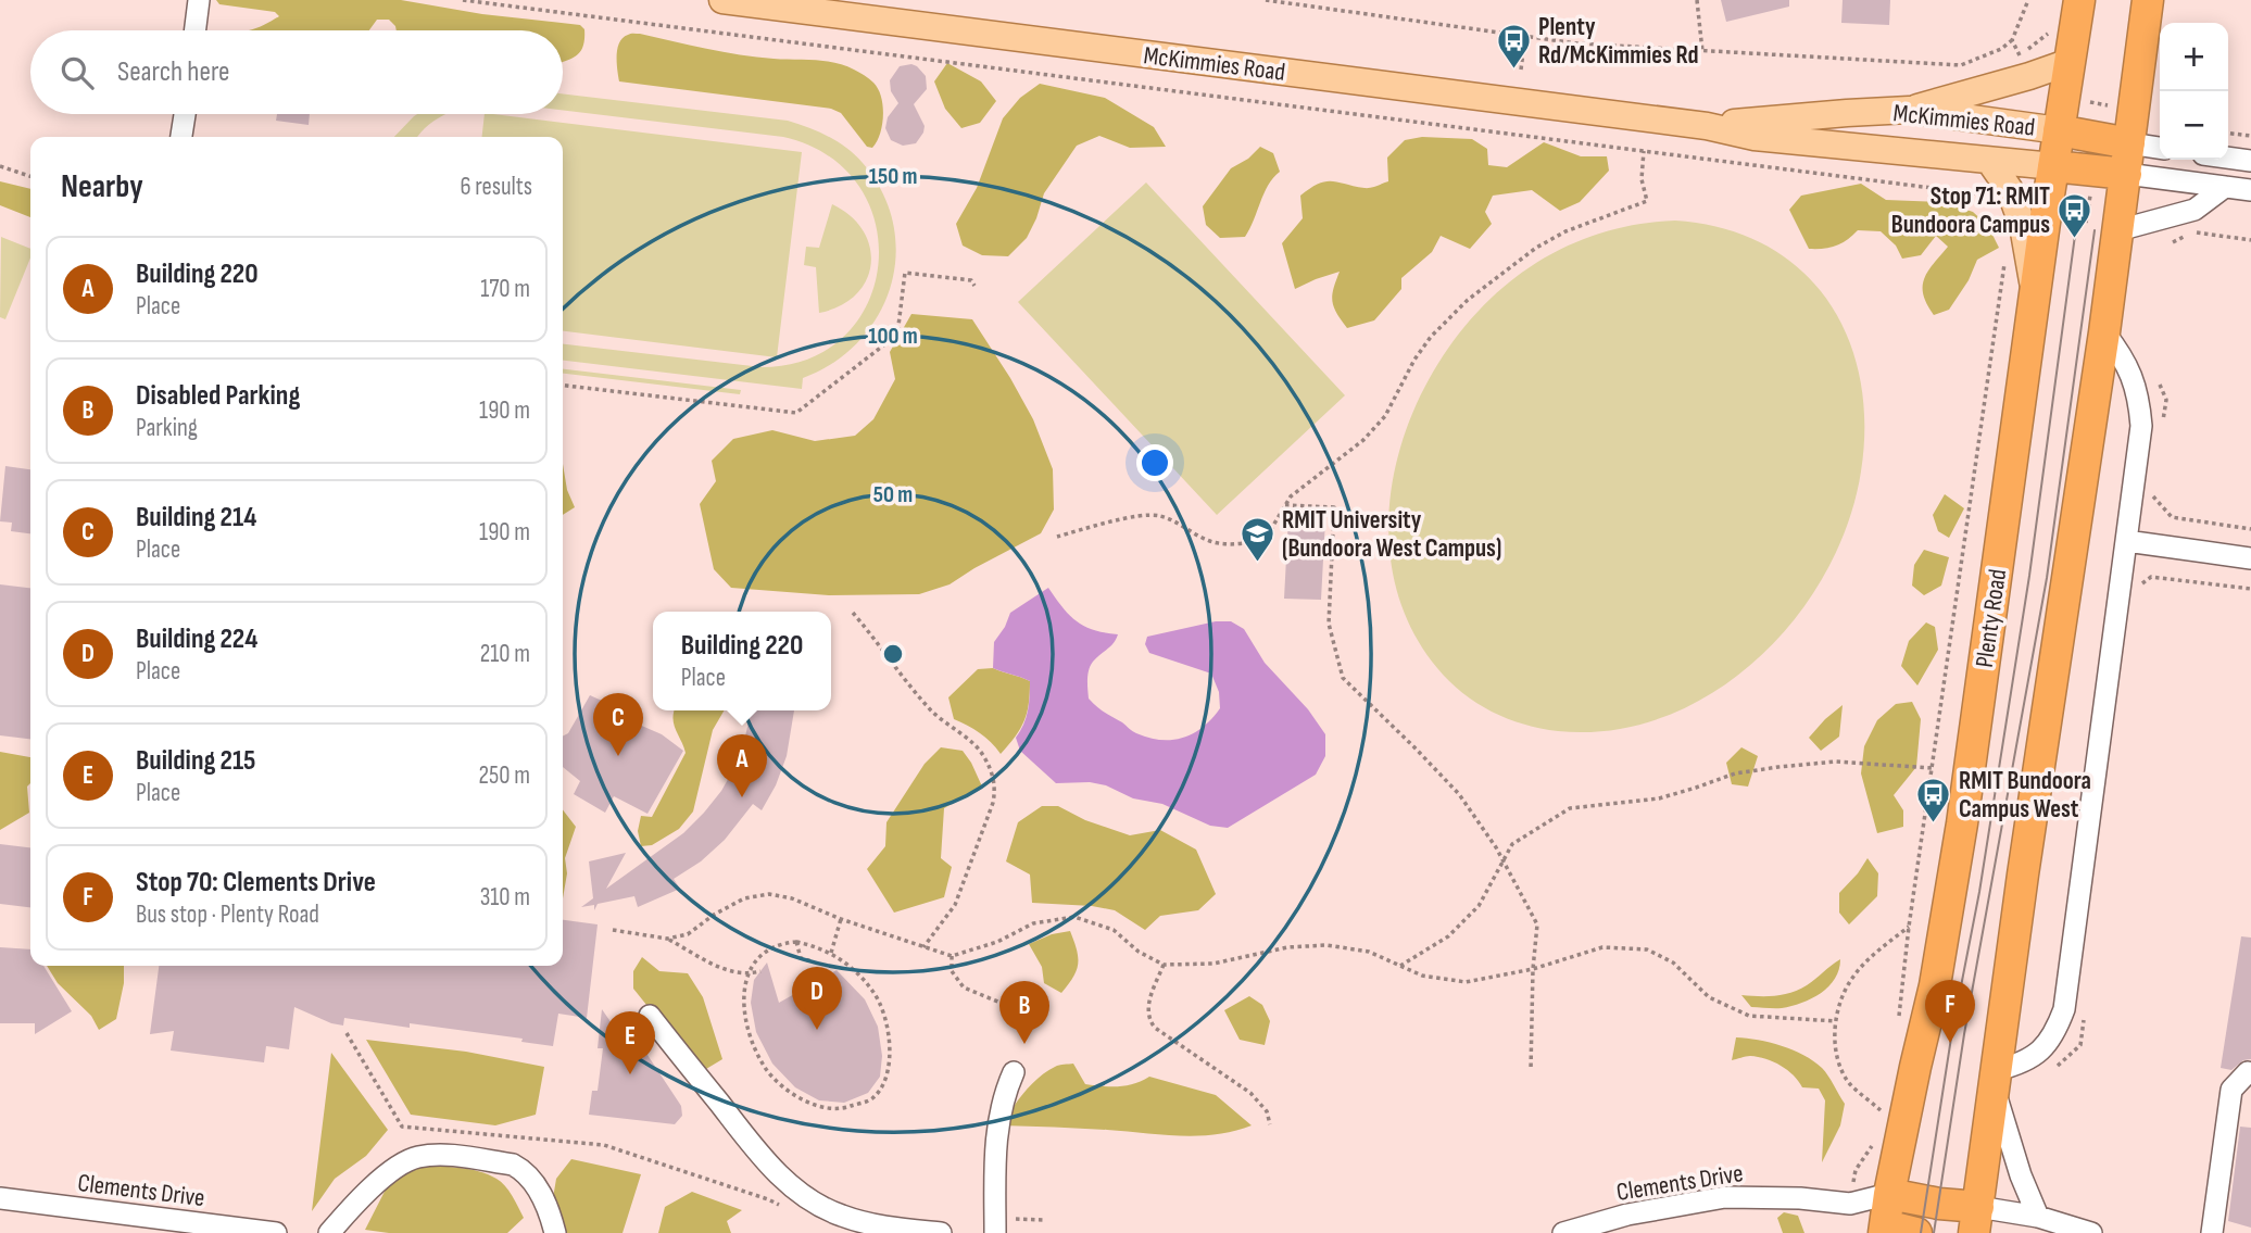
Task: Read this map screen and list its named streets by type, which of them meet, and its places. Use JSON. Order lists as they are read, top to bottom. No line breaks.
{"streets":{"highway":["McKimmies Road","Plenty Road"],"street":["Clements Drive"]},"crossings":[["McKimmies Road","Plenty Road"],["Plenty Road","Clements Drive"]],"places":{"bus stop":["Plenty Rd/McKimmies Rd","Stop 71: RMIT Bundoora Campus","RMIT Bundoora Campus West"],"school or university":["RMIT University (Bundoora West Campus)"]},"page":{"map_buttons":["+","−"],"search":"Search here","heading":["Nearby","6 results"],"list":[{"mark":"A","name":"Building 220","note":"Place","value":"170 m"},{"mark":"B","name":"Disabled Parking","note":"Parking","value":"190 m"},{"mark":"C","name":"Building 214","note":"Place","value":"190 m"},{"mark":"D","name":"Building 224","note":"Place","value":"210 m"},{"mark":"E","name":"Building 215","note":"Place","value":"250 m"},{"mark":"F","name":"Stop 70: Clements Drive","note":"Bus stop · Plenty Road","value":"310 m"}],"popup":["Building 220","Place"],"pins":["C","A","D","F","B","E"]},"rings":["150 m","100 m","50 m"]}
